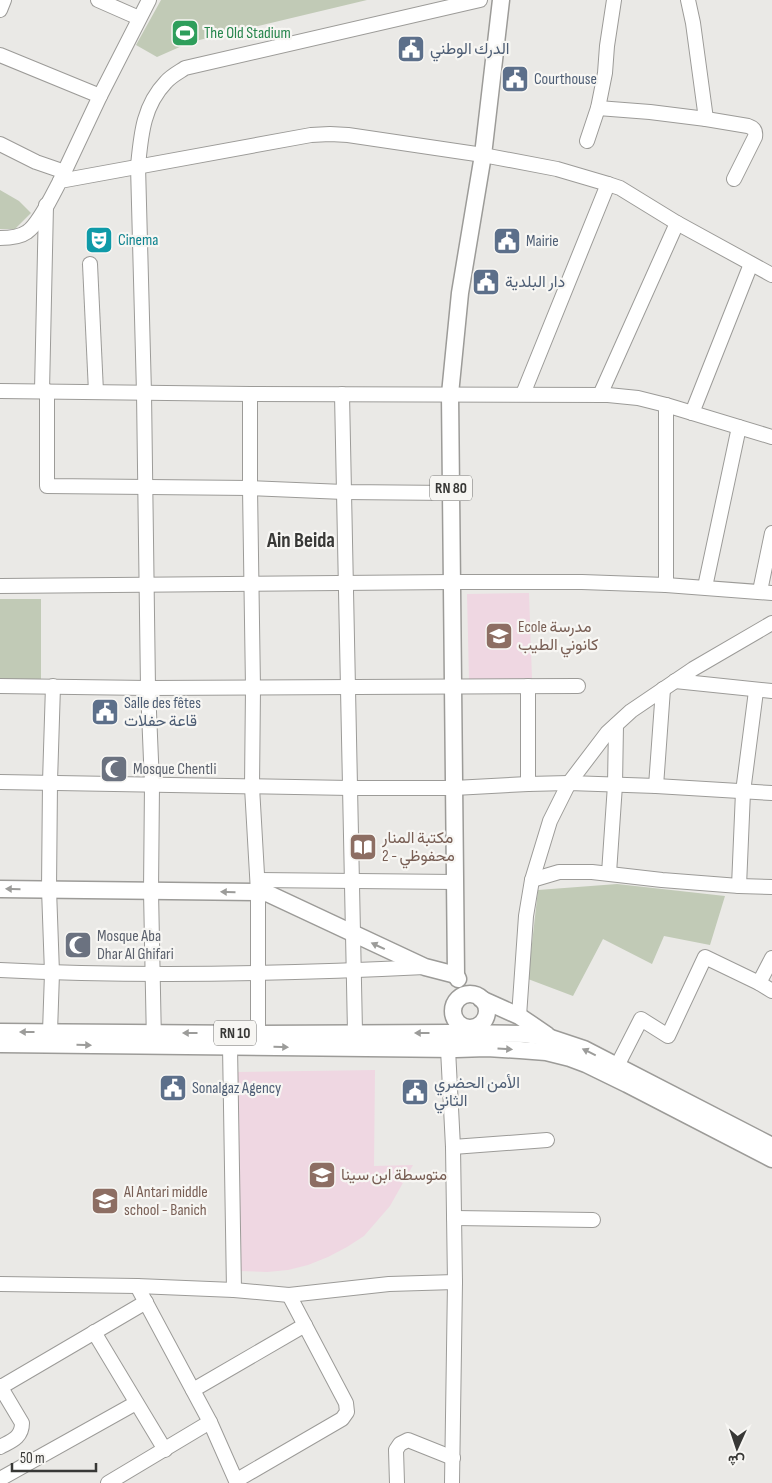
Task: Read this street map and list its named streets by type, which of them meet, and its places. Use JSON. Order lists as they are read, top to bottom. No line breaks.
{"streets":{"main road":["RN 80","RN 10"]},"crossings":[["RN 80","RN 10"]],"districts":["Ain Beida"],"places":{"sports":["The Old Stadium"],"public building":["الدرك الوطني","Courthouse","Mairie","دار البلدية","Salle des fêtes قاعة حفلات","Sonalgaz Agency","الأمن الحضري الثاني"],"theatre":["Cinema"],"school or university":["Ecole مدرسة كانوني الطيب","متوسطة ابن سينا","Al Antari middle school - Banich"],"mosque":["Mosque Chentli","Mosque Aba Dhar Al Ghifari"],"library":["مكتبة المنار 2 - محفوظي"]},"scale_bar":"50 m","north":"bottom"}
